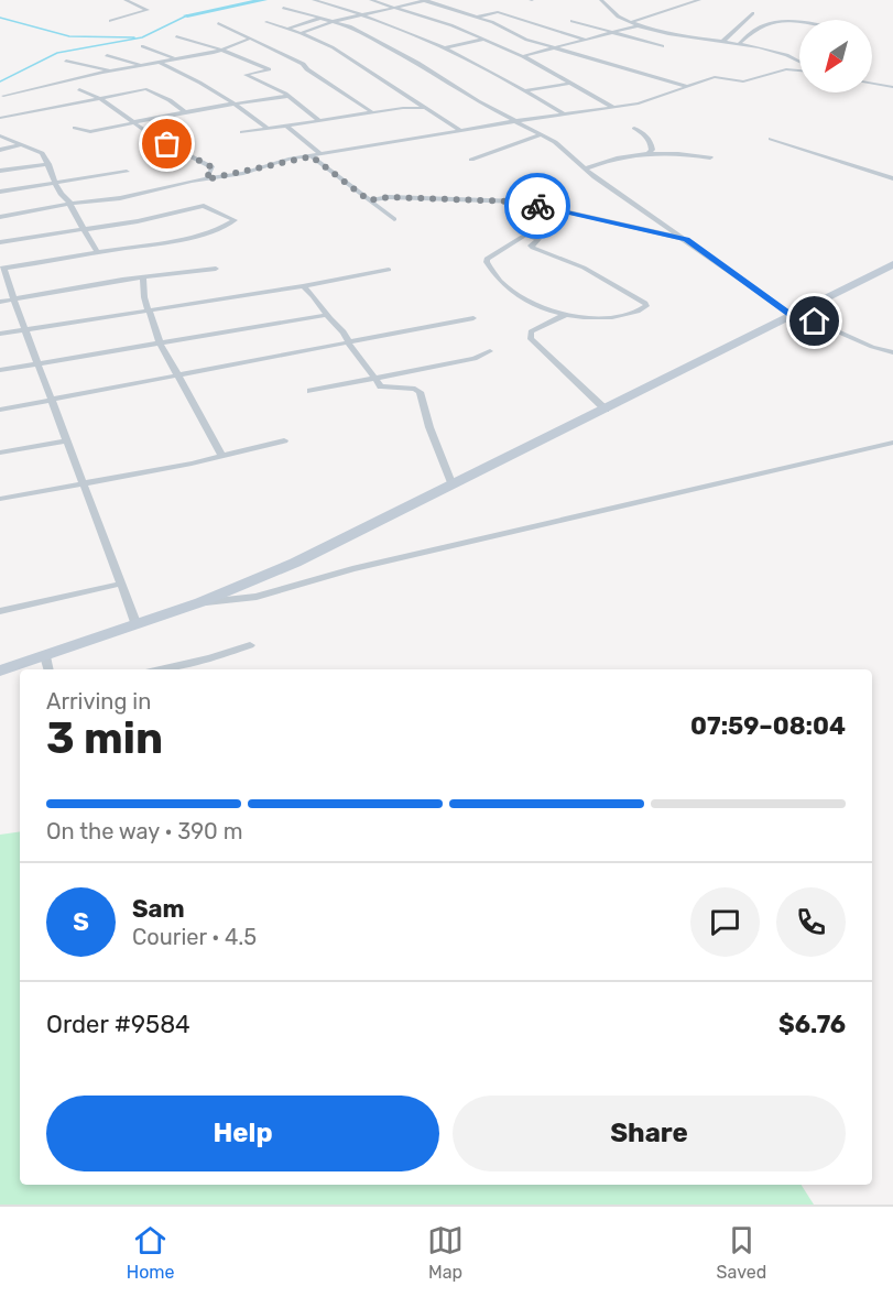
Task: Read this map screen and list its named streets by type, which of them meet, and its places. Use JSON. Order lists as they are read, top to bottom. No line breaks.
{"north":"bottom left","page":{"heading":["3 min","Arriving in","07:59–08:04"],"panel":["Sam","Courier · 4.5","Order #9584","$6.76"],"bar":"On the way · 390 m","round":"S","buttons":["Help","Share"],"tabs":["Home","Map","Saved"]}}
